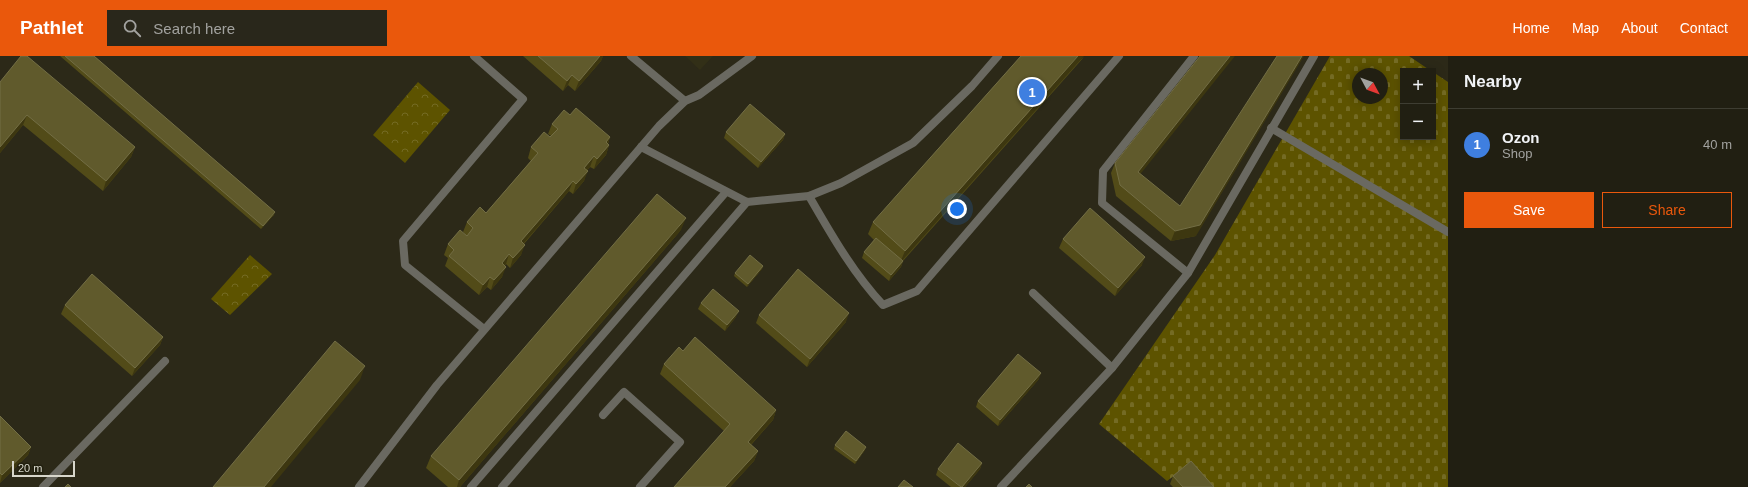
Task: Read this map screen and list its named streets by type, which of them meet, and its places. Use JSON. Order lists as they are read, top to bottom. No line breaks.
{"scale_bar":"20 m","north":"bottom right","page":{"header":"Pathlet","search":"Search here","nav":["Home","Map","About","Contact"],"heading":"Nearby","map_buttons":["+","−"],"pins":"1","list":[{"mark":"1","name":"Ozon","note":"Shop","value":"40 m"}],"buttons":["Save","Share"],"scale":"20 m"}}
